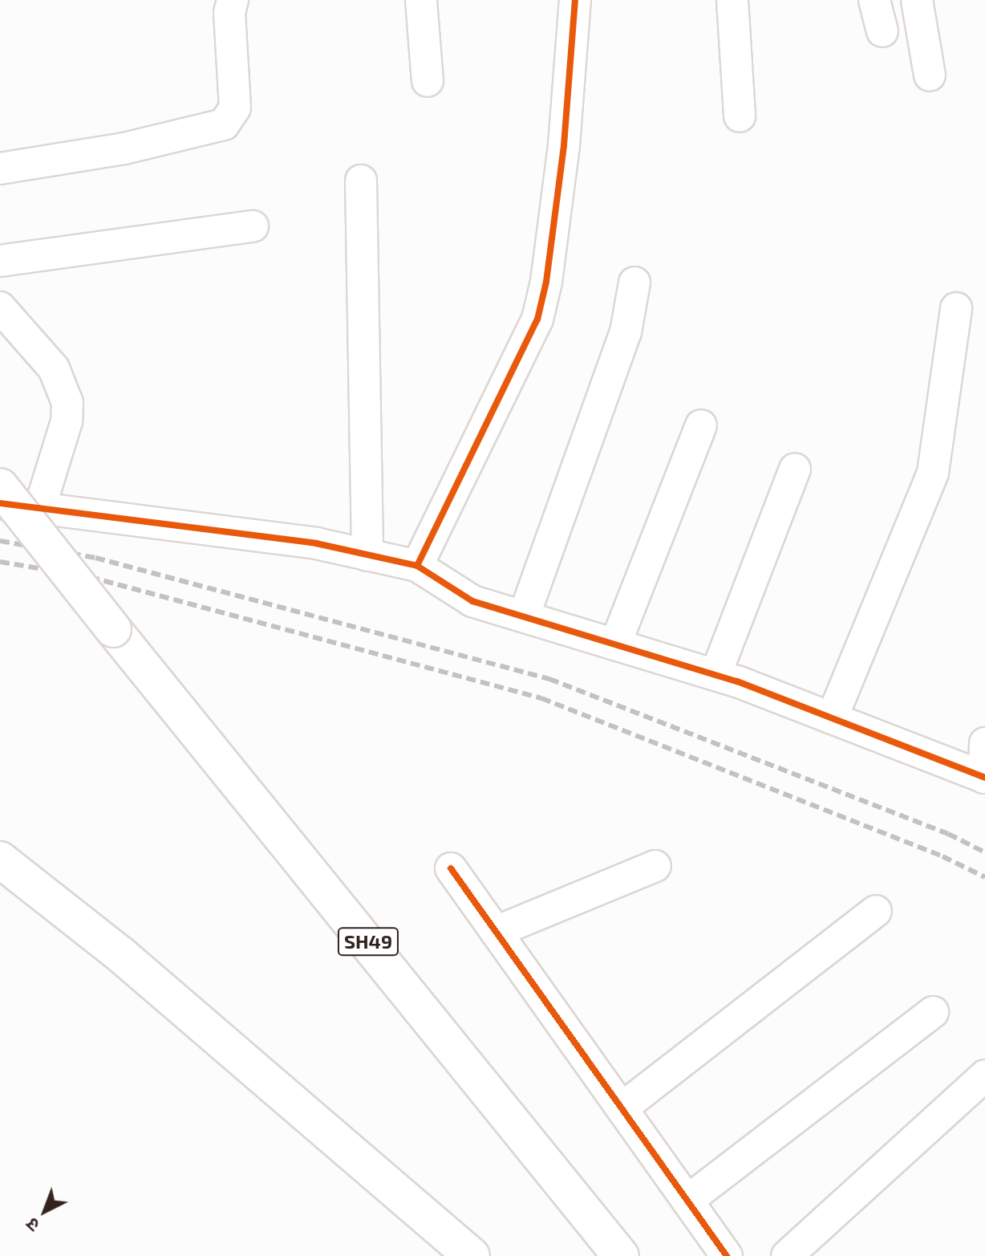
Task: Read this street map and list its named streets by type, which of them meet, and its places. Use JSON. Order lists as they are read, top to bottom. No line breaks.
{"streets":{"main road":["SH49"]},"north":"bottom left"}
